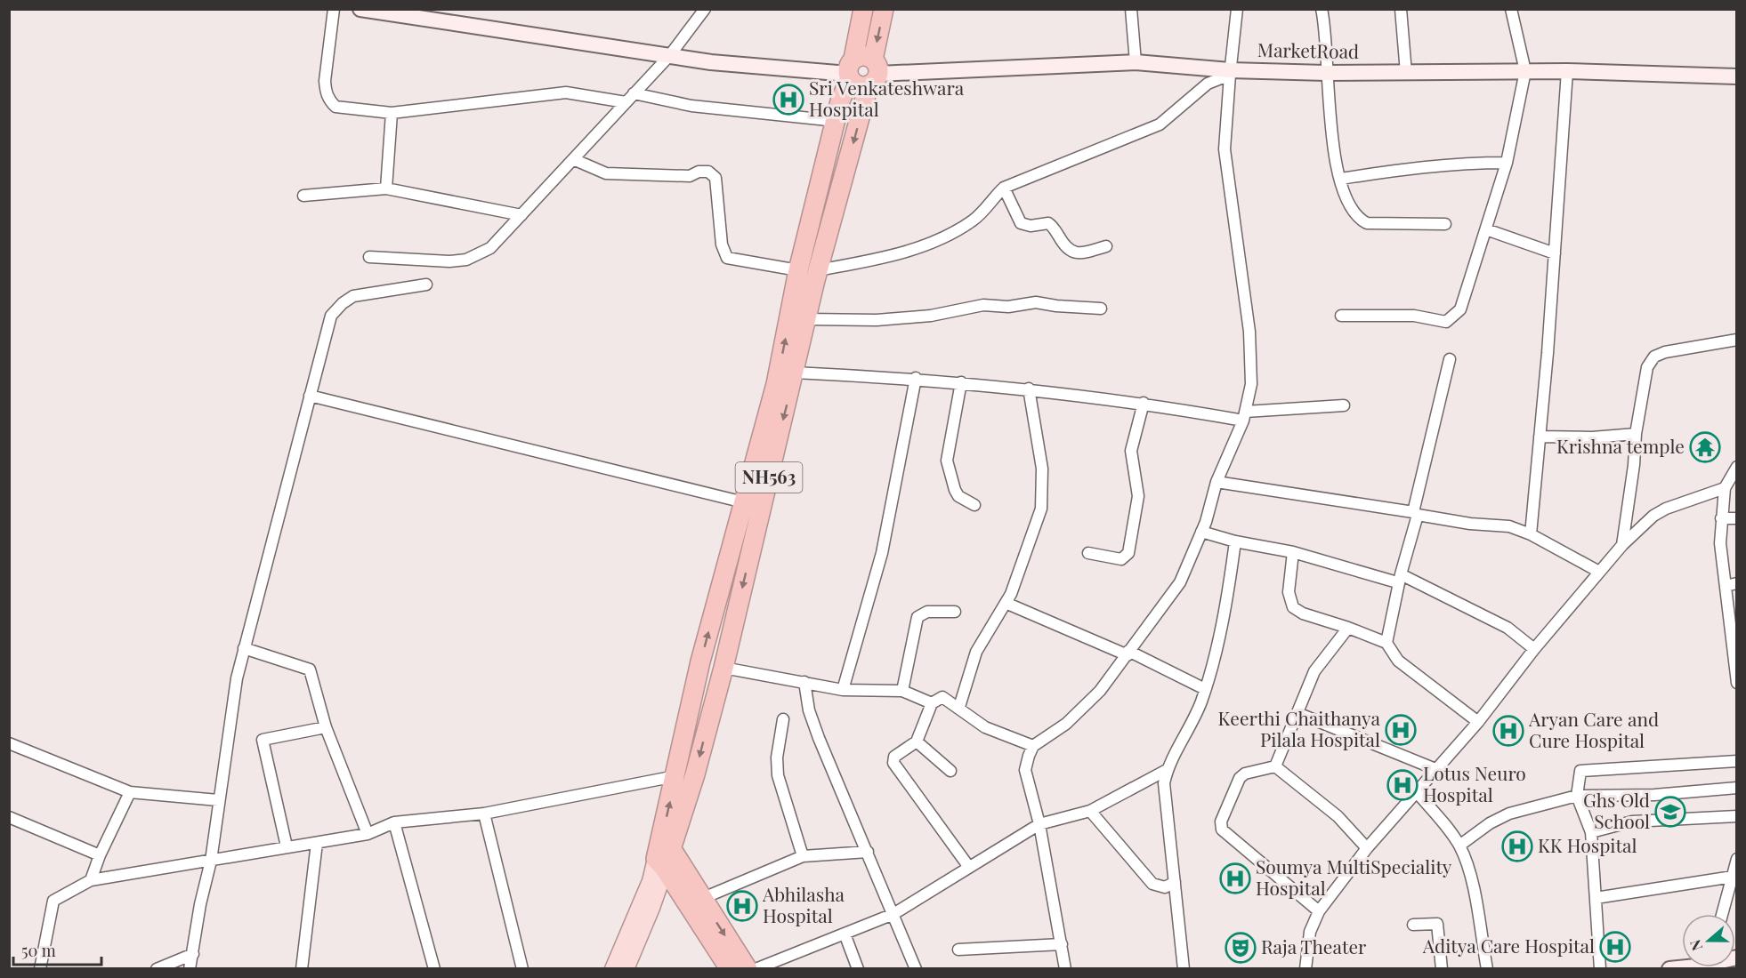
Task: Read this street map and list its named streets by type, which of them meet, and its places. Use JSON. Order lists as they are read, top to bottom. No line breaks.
{"streets":{"highway":["NH563"],"street":["MarketRoad"]},"crossings":[["MarketRoad","NH563"]],"places":{"hospital":["Sri Venkateshwara Hospital","Keerthi Chaithanya Pilala Hospital","Aryan Care and Cure Hospital","Lotus Neuro Hospital","KK Hospital","Soumya MultiSpeciality Hospital","Abhilasha Hospital","Aditya Care Hospital"],"temple":["Krishna temple"],"school or university":["Ghs Old School"],"theatre":["Raja Theater"]},"scale_bar":"50 m","north":"left"}
